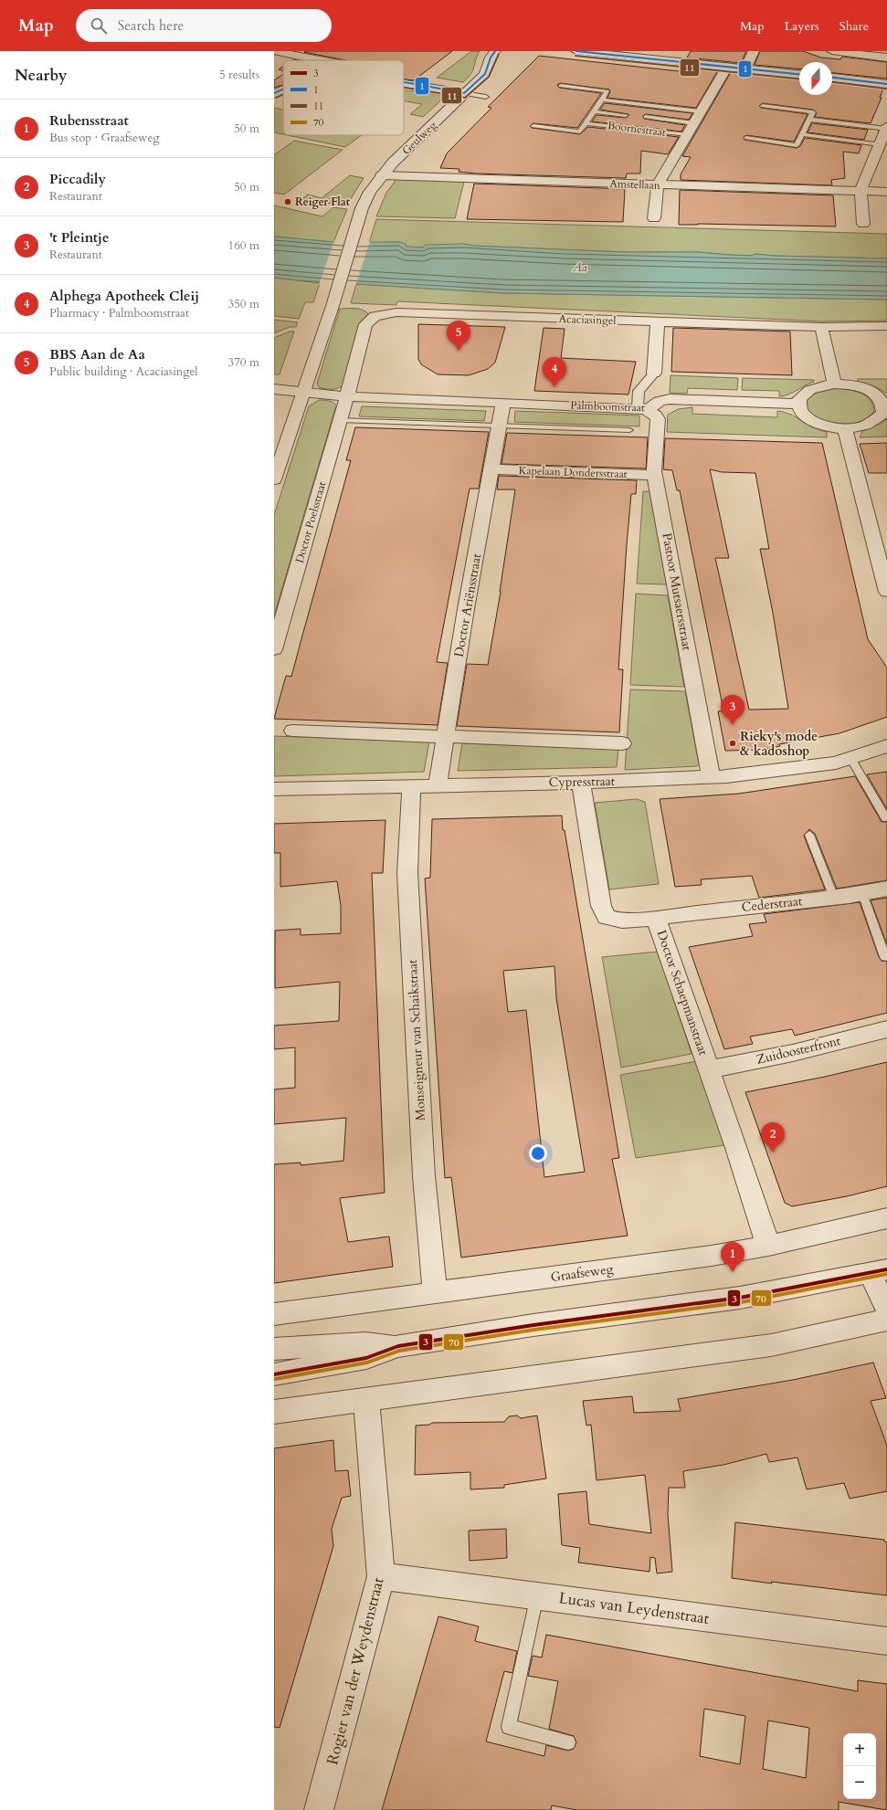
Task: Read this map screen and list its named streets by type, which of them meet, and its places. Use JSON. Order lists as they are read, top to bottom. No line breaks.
{"streets":{"street":["Boornestraat","Geulweg","Amstellaan","Acaciasingel","Palmboomstraat","Kapelaan Dondersstraat","Doctor Poelsstraat","Pastoor Mutsaersstraat","Doctor Ariënsstraat","Cypresstraat","Cederstraat","Doctor Schaepmanstraat","Monseigneur van Schaikstraat","Zuidoosterfront","Graafseweg","Lucas van Leydenstraat","Rogier van der Weydenstraat"]},"crossings":[["Boornestraat","Amstellaan"],["Geulweg","Amstellaan"],["Geulweg","Palmboomstraat"],["Acaciasingel","Palmboomstraat"],["Acaciasingel","Doctor Poelsstraat"],["Palmboomstraat","Doctor Poelsstraat"],["Palmboomstraat","Pastoor Mutsaersstraat"],["Palmboomstraat","Doctor Ariënsstraat"],["Kapelaan Dondersstraat","Pastoor Mutsaersstraat"],["Kapelaan Dondersstraat","Doctor Ariënsstraat"],["Pastoor Mutsaersstraat","Cypresstraat"],["Doctor Ariënsstraat","Cypresstraat"],["Cypresstraat","Doctor Schaepmanstraat"],["Cypresstraat","Monseigneur van Schaikstraat"],["Cederstraat","Doctor Schaepmanstraat"],["Doctor Schaepmanstraat","Zuidoosterfront"],["Doctor Schaepmanstraat","Graafseweg"],["Monseigneur van Schaikstraat","Graafseweg"],["Lucas van Leydenstraat","Rogier van der Weydenstraat"]],"water":["Aa"],"places":["Reiger Flat","Rieky's mode & kadoshop"],"lines":["transit line 1","transit line 11","transit line 3","transit line 70"],"legend":["3","1","11","70"],"north":"bottom","page":{"header":"Map","search":"Search here","nav":["Map","Layers","Share"],"heading":["Nearby","5 results"],"list":[{"mark":"1","name":"Rubensstraat","note":"Bus stop · Graafseweg","value":"50 m"},{"mark":"2","name":"Piccadily","note":"Restaurant","value":"50 m"},{"mark":"3","name":"'t Pleintje","note":"Restaurant","value":"160 m"},{"mark":"4","name":"Alphega Apotheek Cleij","note":"Pharmacy · Palmboomstraat","value":"350 m"},{"mark":"5","name":"BBS Aan de Aa","note":"Public building · Acaciasingel","value":"370 m"}],"pins":["5","4","3","2","1"],"map_buttons":["+","−"]}}
